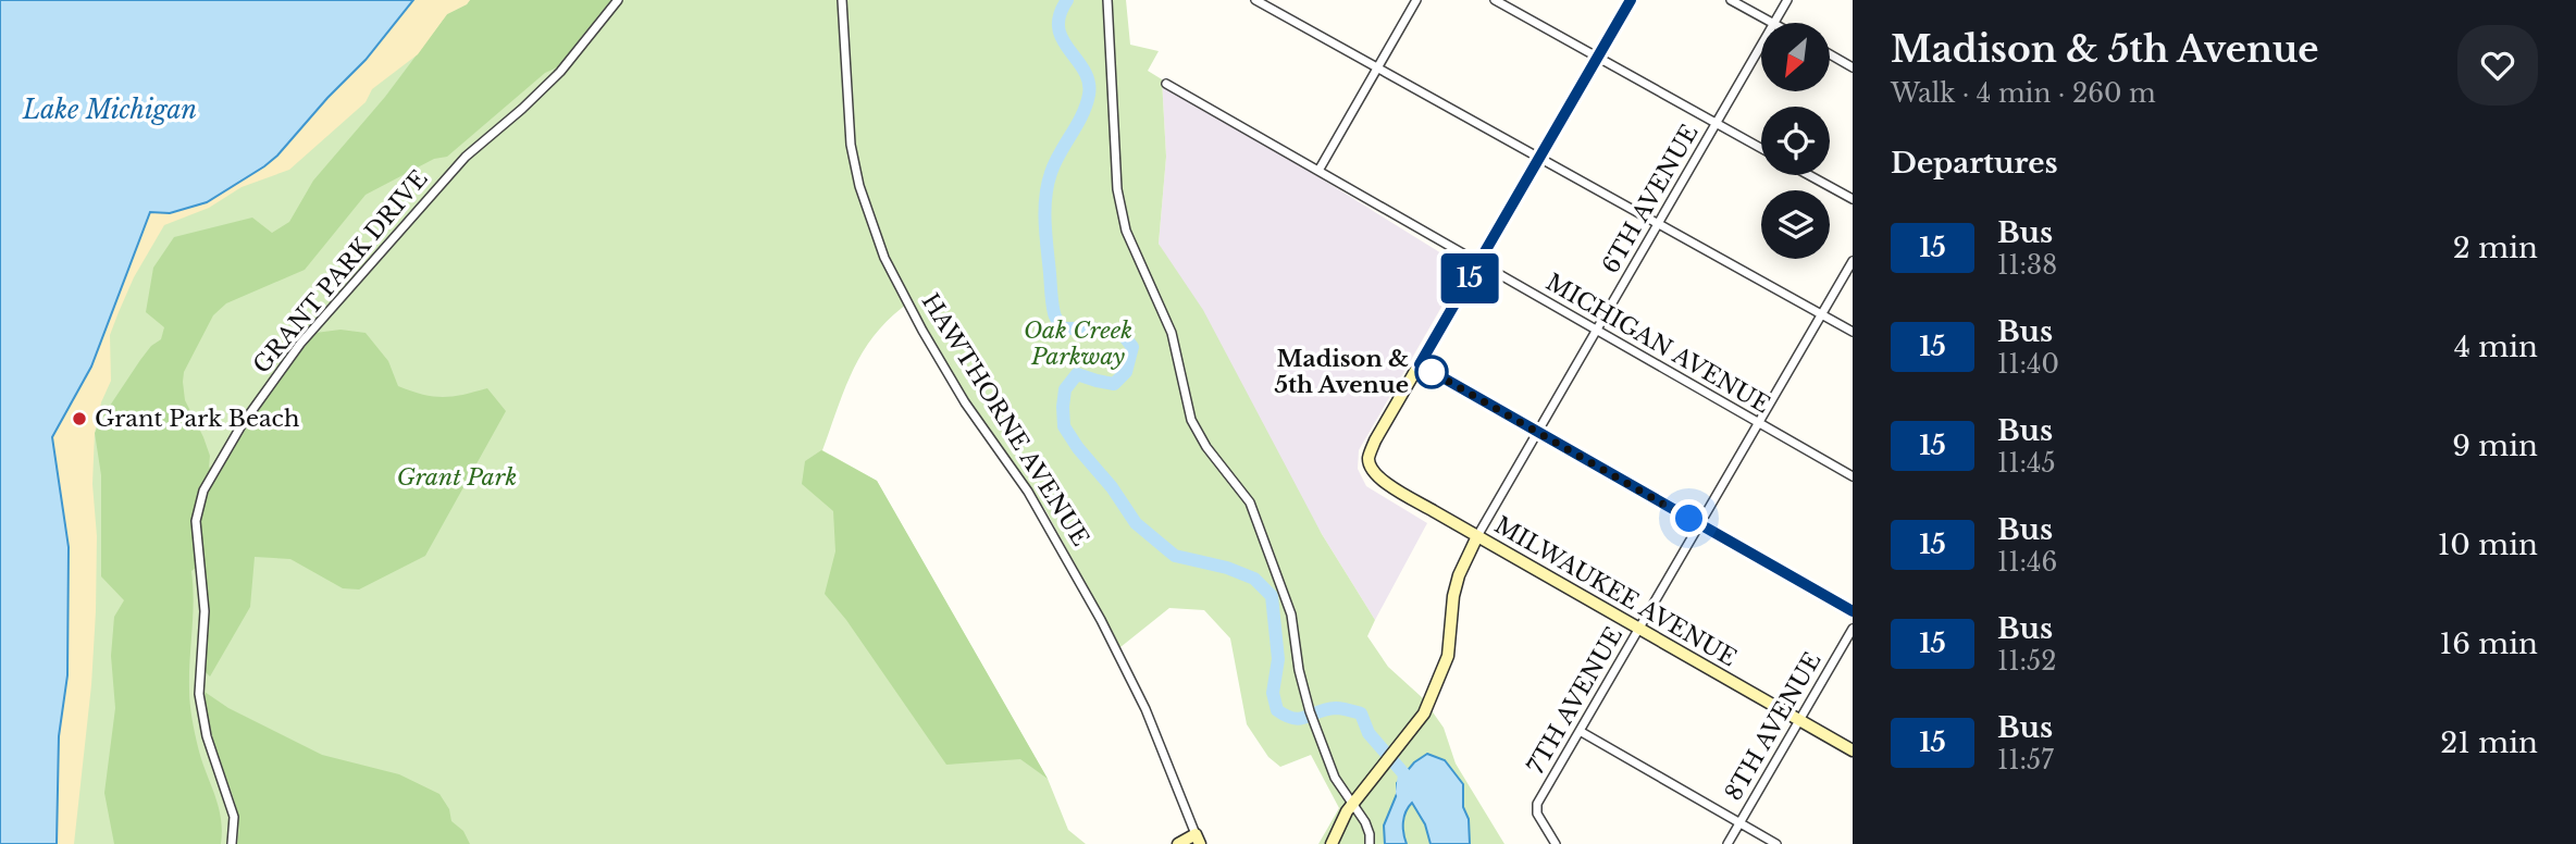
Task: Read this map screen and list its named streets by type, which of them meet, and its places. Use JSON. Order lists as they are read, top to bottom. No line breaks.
{"streets":{"street":["6TH AVENUE","GRANT PARK DRIVE","MICHIGAN AVENUE","HAWTHORNE AVENUE","MILWAUKEE AVENUE","7TH AVENUE","8TH AVENUE"]},"crossings":[["6TH AVENUE","MICHIGAN AVENUE"],["6TH AVENUE","MILWAUKEE AVENUE"],["MICHIGAN AVENUE","7TH AVENUE"],["MILWAUKEE AVENUE","7TH AVENUE"],["MILWAUKEE AVENUE","8TH AVENUE"]],"water":["Lake Michigan"],"parks":["Oak Creek Parkway","Grant Park"],"places":["Madison & 5th Avenue","Grant Park Beach"],"lines":["bus line 15"],"north":"bottom left","page":{"on_map":"15","heading":[["Madison & 5th Avenue","Walk · 4 min · 260 m"],"Departures"],"list":[{"mark":"15","name":"Bus","note":"11:38","value":"2 min"},{"mark":"15","name":"Bus","note":"11:40","value":"4 min"},{"mark":"15","name":"Bus","note":"11:45","value":"9 min"},{"mark":"15","name":"Bus","note":"11:46","value":"10 min"},{"mark":"15","name":"Bus","note":"11:52","value":"16 min"},{"mark":"15","name":"Bus","note":"11:57","value":"21 min"}]}}
